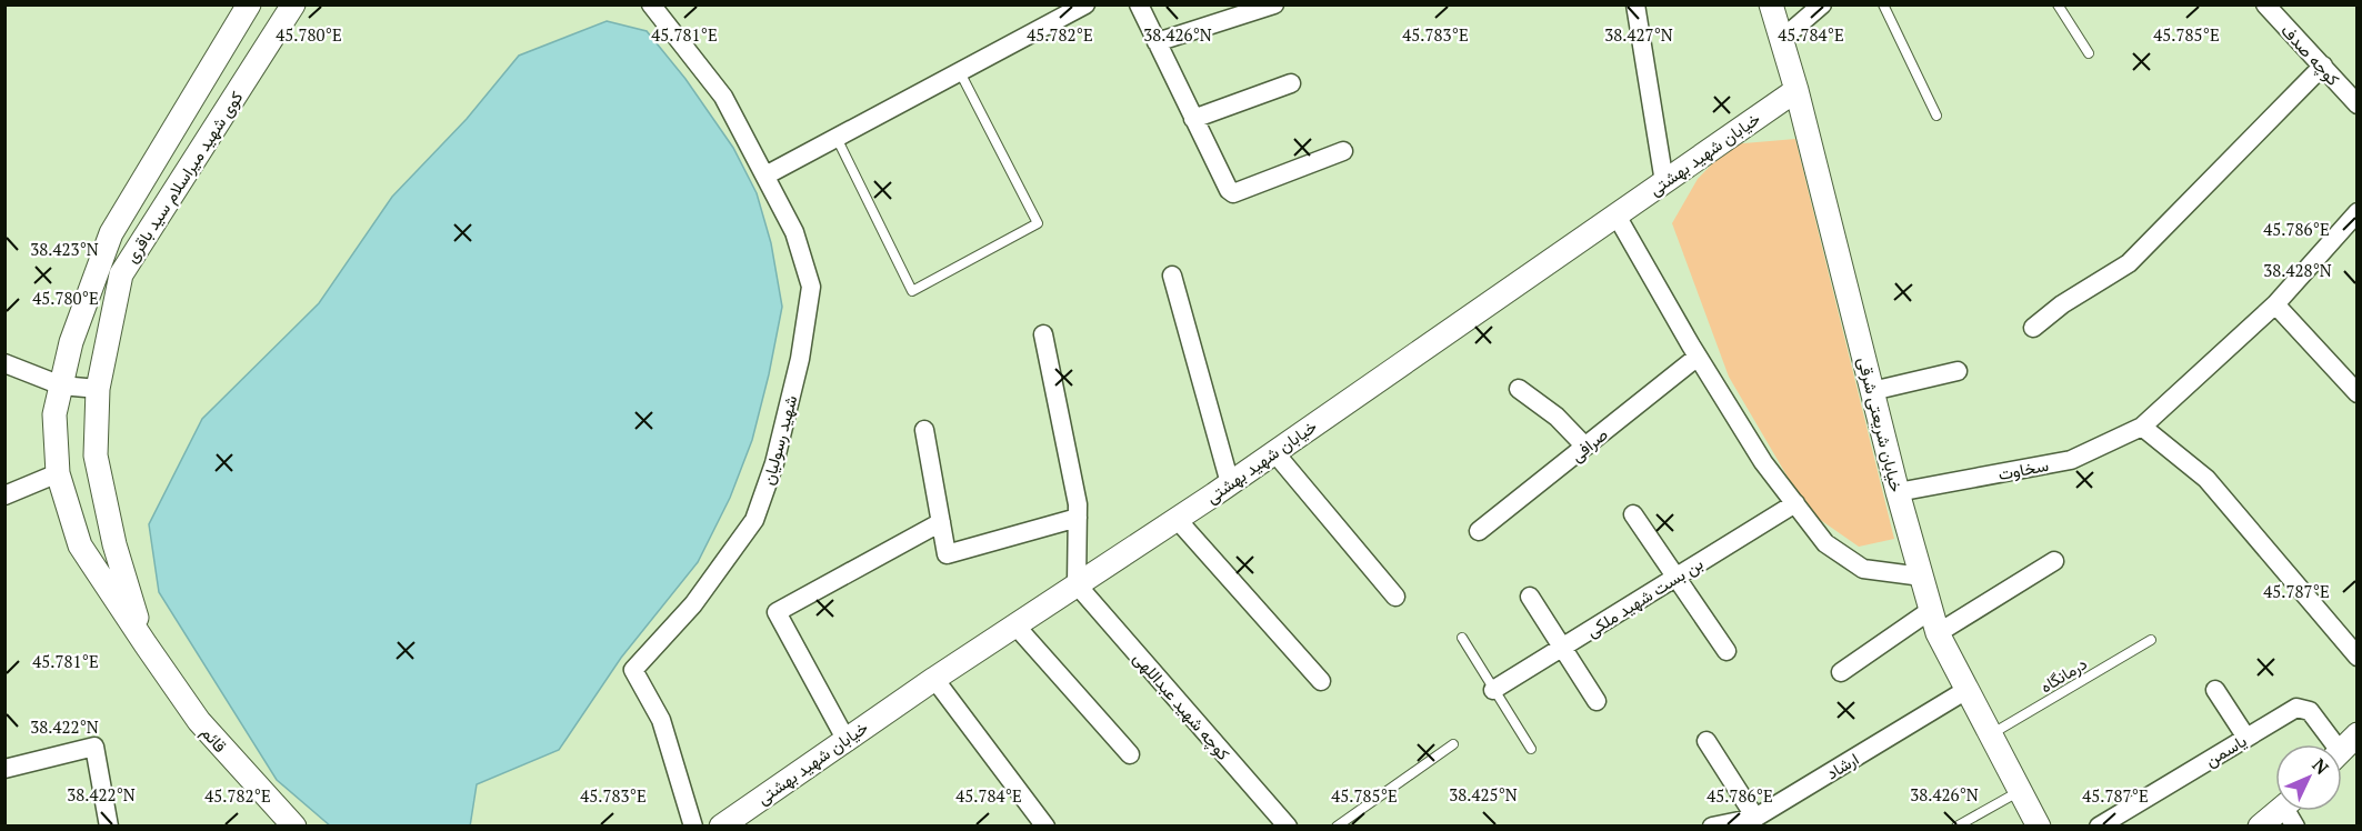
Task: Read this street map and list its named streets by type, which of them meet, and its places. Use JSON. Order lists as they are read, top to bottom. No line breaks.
{"streets":{"street":["کوچه صدف","خیابان شهید بهشتی","کوی شهید میراسلام سید باقری","خیابان شریعتی شرقی","شهید رسولیان","صرافی","سخاوت","بن بست شهید ملکی","کوچه شهید عبداللهی","قائم","یاسمن","ارشاد"],"lane":["درمانگاه"]},"crossings":[["خیابان شهید بهشتی","خیابان شریعتی شرقی"],["خیابان شهید بهشتی","کوچه شهید عبداللهی"],["کوی شهید میراسلام سید باقری","قائم"],["خیابان شریعتی شرقی","سخاوت"],["خیابان شریعتی شرقی","درمانگاه"],["خیابان شریعتی شرقی","ارشاد"]],"north":"top right","coordinates":["45.780°E","45.781°E","45.782°E","45.783°E","45.784°E","45.785°E","38.426°N","38.427°N","45.786°E","38.423°N","38.428°N","45.787°E","38.422°N","38.425°N"]}
